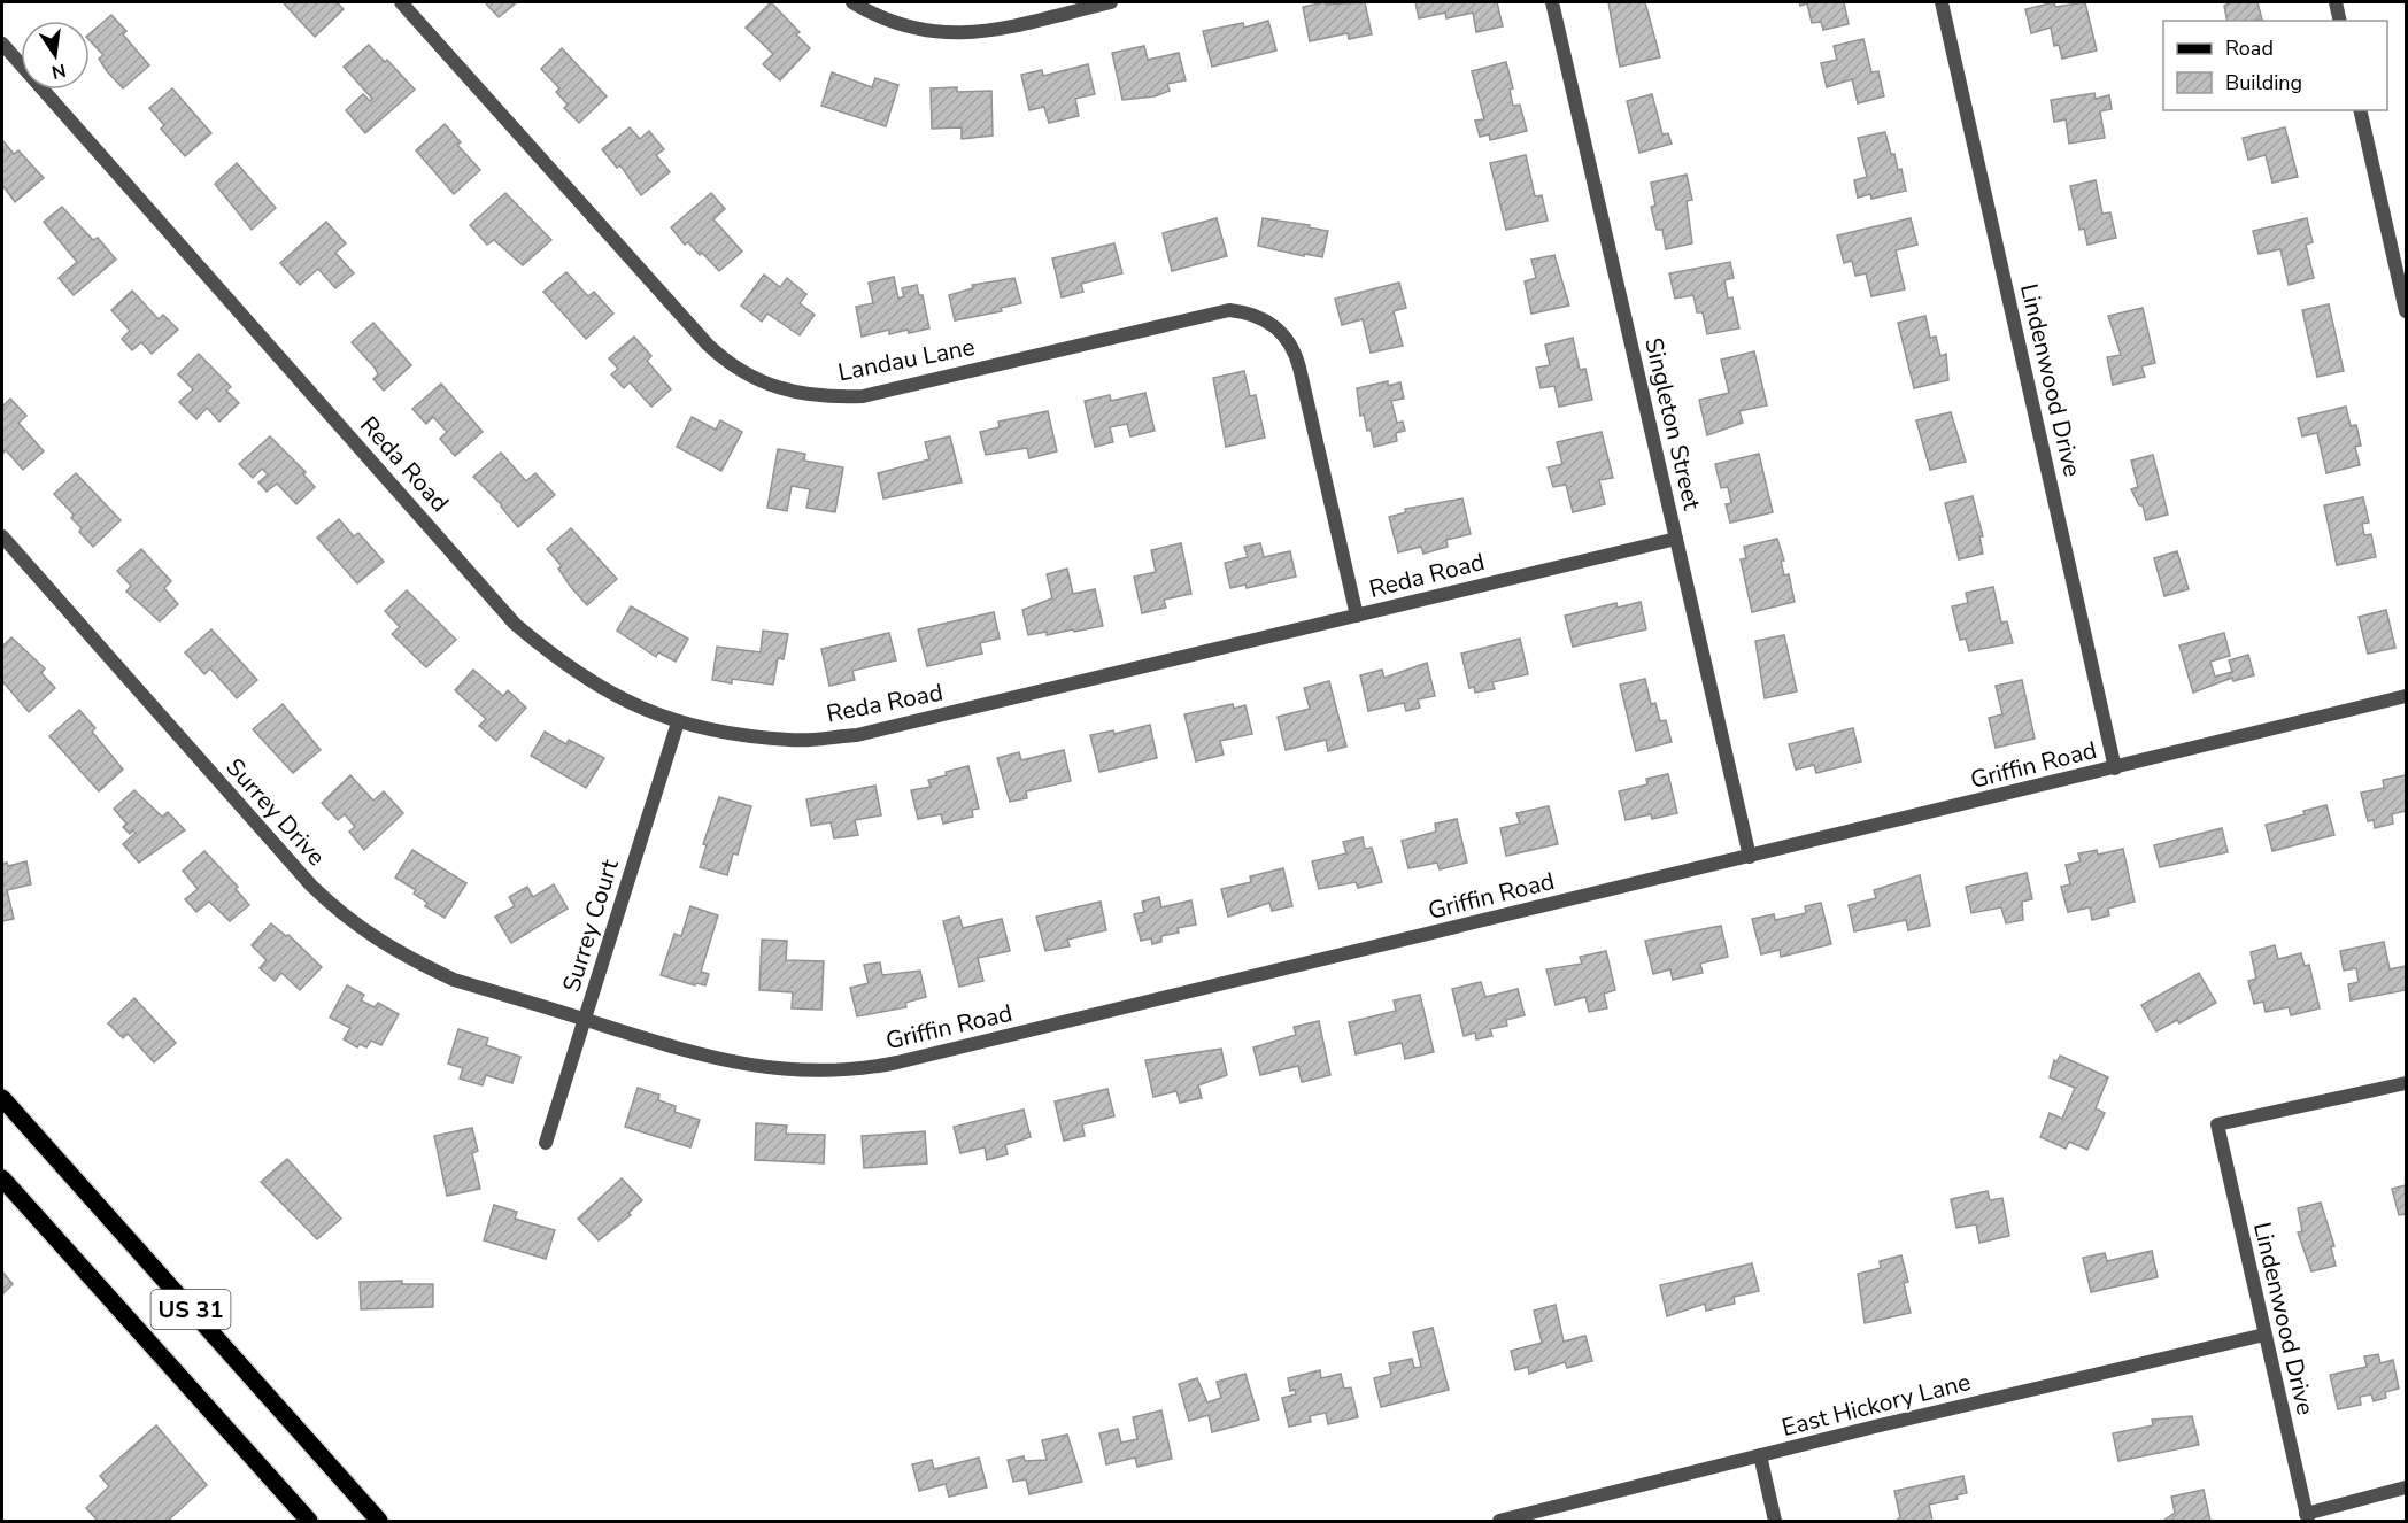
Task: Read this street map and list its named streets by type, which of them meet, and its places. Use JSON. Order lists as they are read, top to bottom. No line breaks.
{"streets":{"main road":["US 31"],"street":["Landau Lane","Lindenwood Drive","Singleton Street","Reda Road","Griffin Road","Surrey Drive","Surrey Court","East Hickory Lane"]},"crossings":[["Landau Lane","Reda Road"],["Lindenwood Drive","Griffin Road"],["Lindenwood Drive","East Hickory Lane"],["Singleton Street","Reda Road"],["Singleton Street","Griffin Road"],["Reda Road","Surrey Court"],["Griffin Road","Surrey Drive"],["Griffin Road","Surrey Court"],["Surrey Drive","Surrey Court"]],"legend":["Road","Building"],"north":"bottom"}
